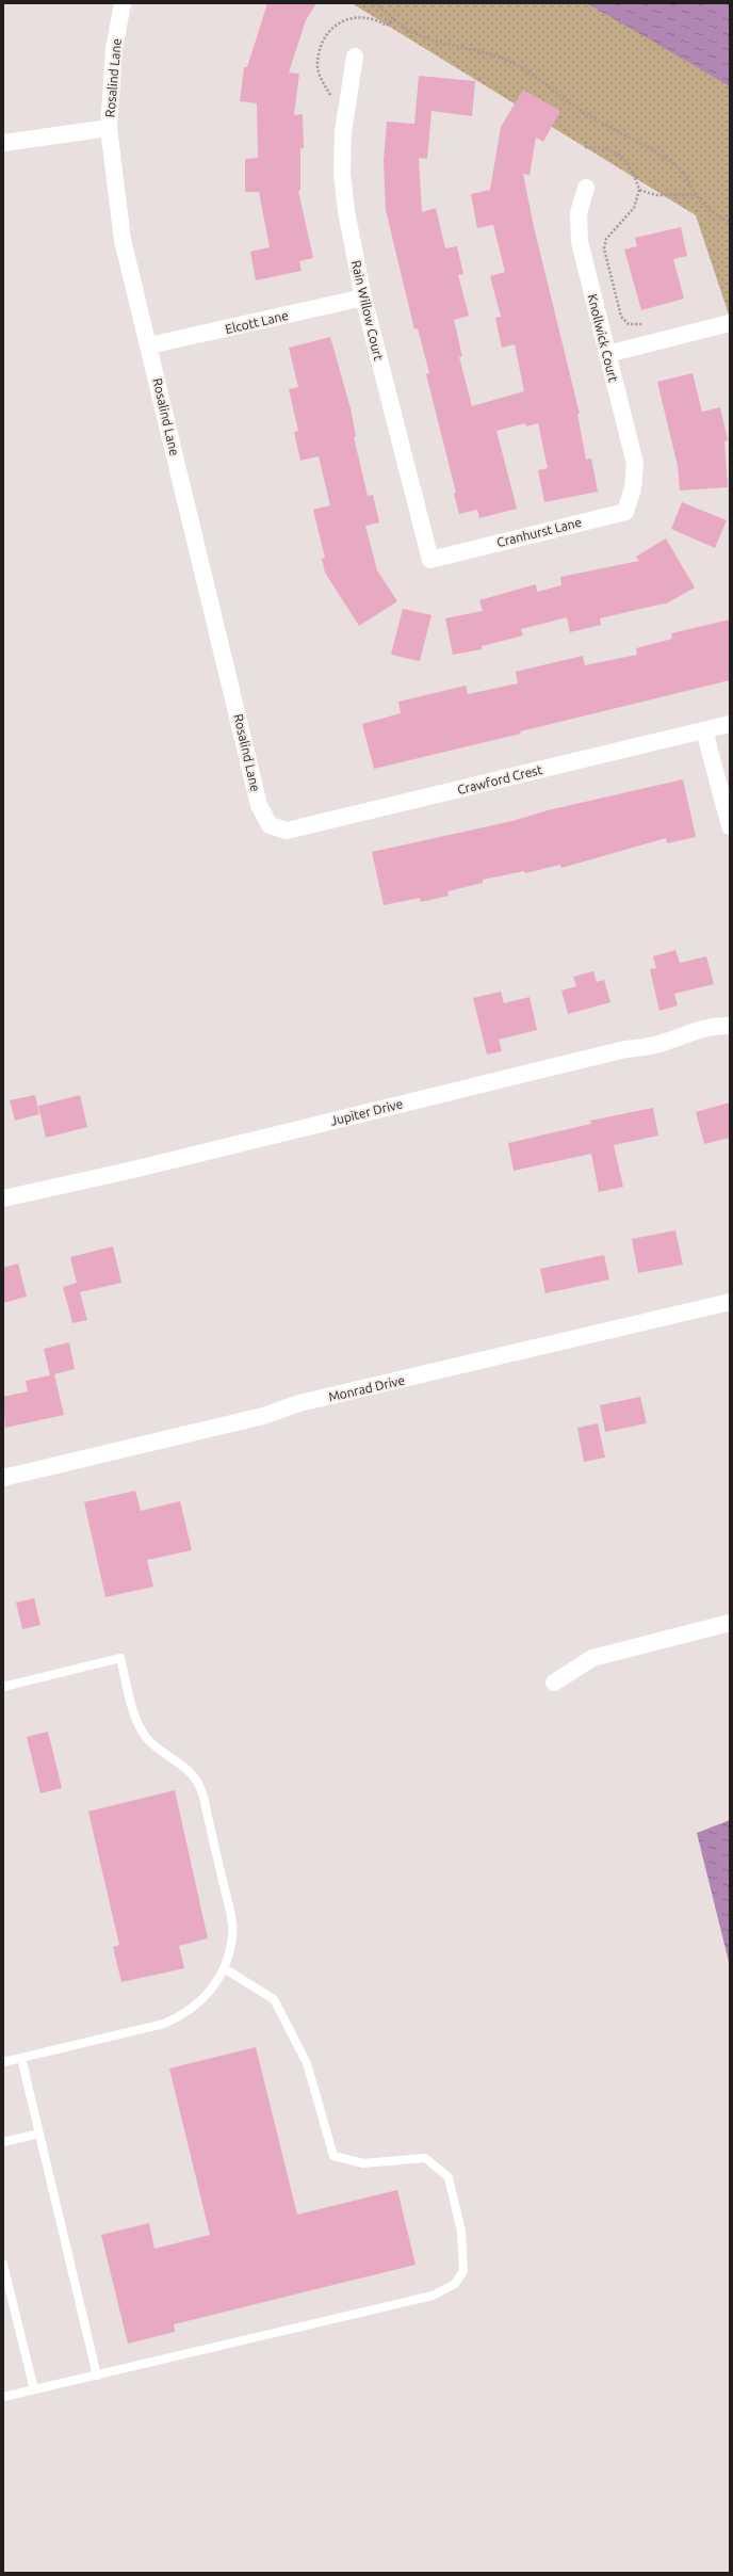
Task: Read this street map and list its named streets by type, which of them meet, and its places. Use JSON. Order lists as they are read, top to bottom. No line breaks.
{"streets":{"street":["Rosalind Lane","Rain Willow Court","Elcott Lane","Knollwick Court","Cranhurst Lane","Crawford Crest","Jupiter Drive","Monrad Drive"]},"crossings":[["Rosalind Lane","Elcott Lane"],["Rosalind Lane","Crawford Crest"],["Rain Willow Court","Elcott Lane"],["Rain Willow Court","Cranhurst Lane"],["Knollwick Court","Cranhurst Lane"]]}
